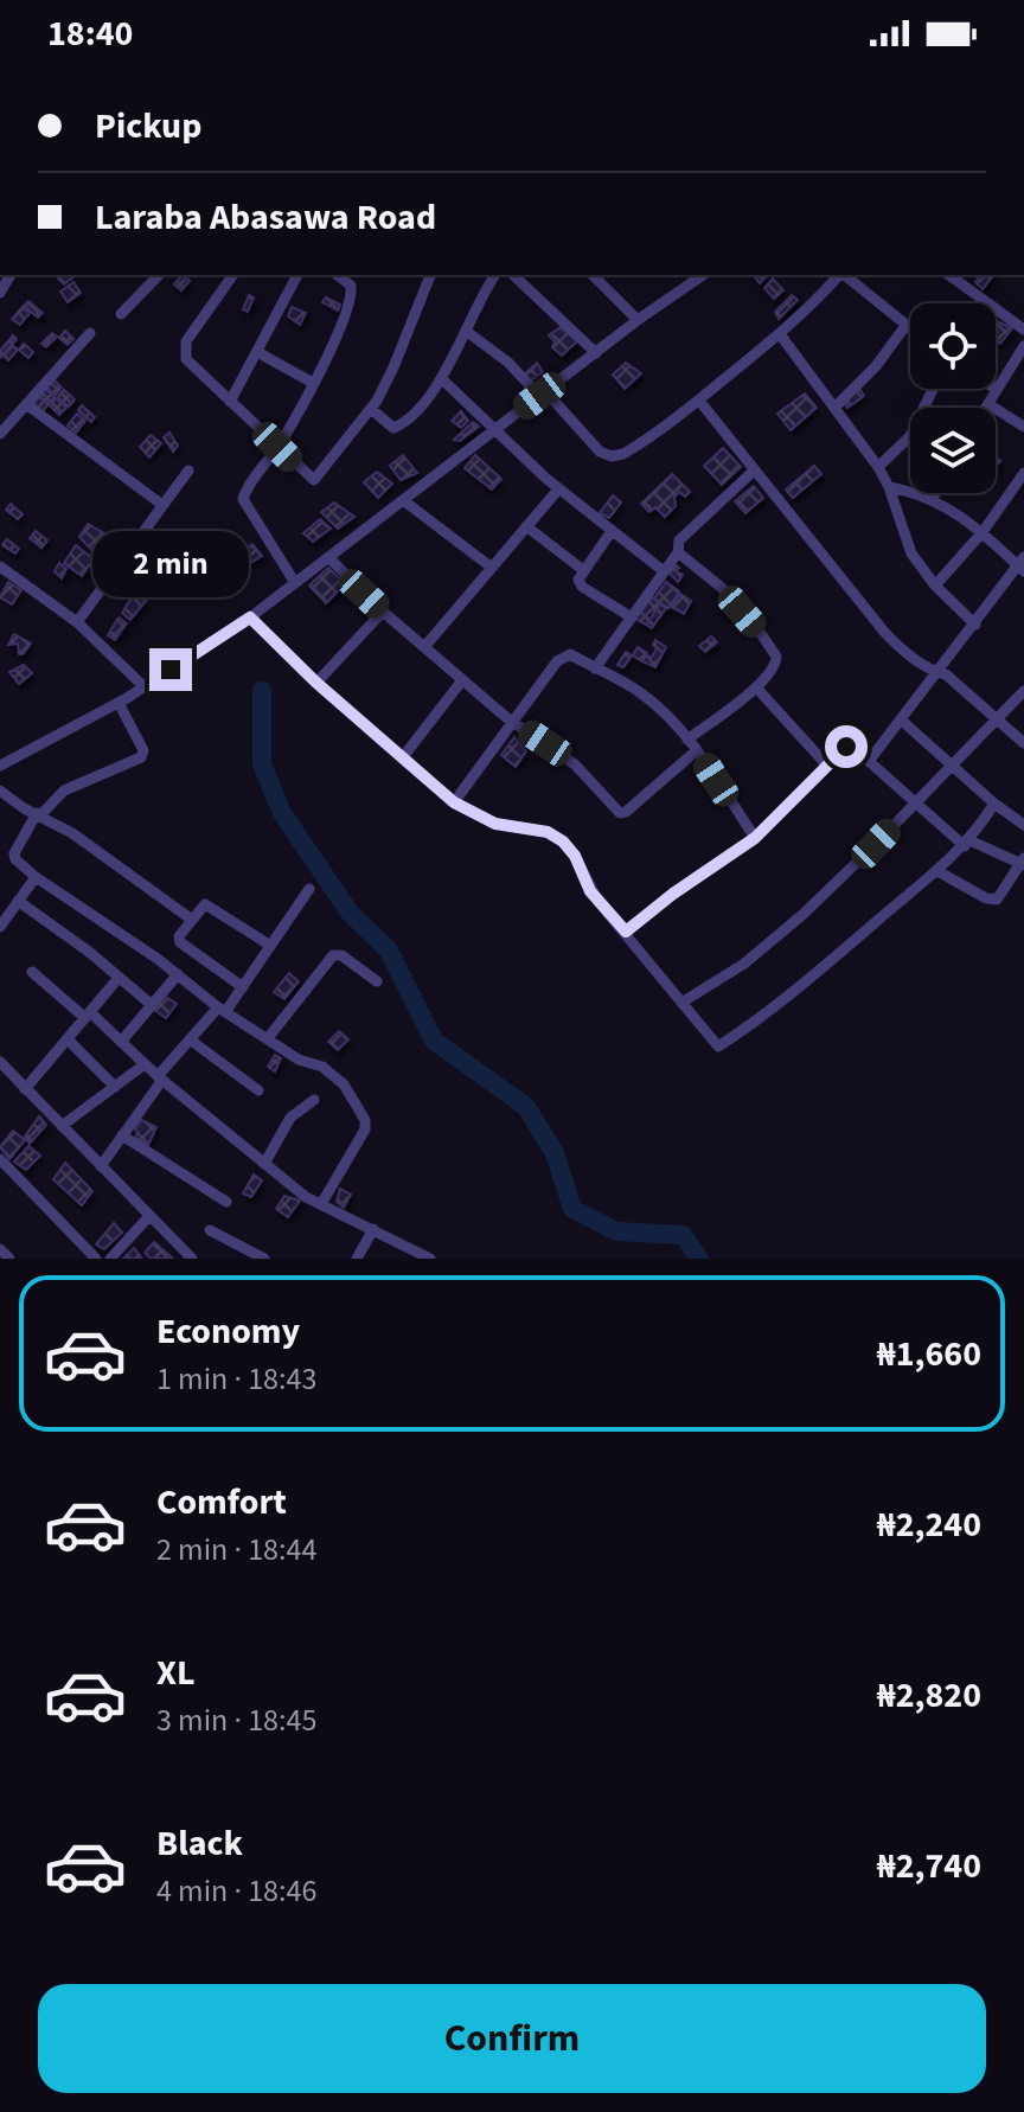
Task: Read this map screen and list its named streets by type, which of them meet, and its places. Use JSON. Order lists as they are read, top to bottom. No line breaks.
{"page":{"status":"18:40","banner":["Pickup","Laraba Abasawa Road"],"bubble":"2 min","list":[{"name":"Economy","note":"1 min · 18:43","value":"₦1,660"},{"name":"Comfort","note":"2 min · 18:44","value":"₦2,240"},{"name":"XL","note":"3 min · 18:45","value":"₦2,820"},{"name":"Black","note":"4 min · 18:46","value":"₦2,740"}],"buttons":"Confirm"}}
